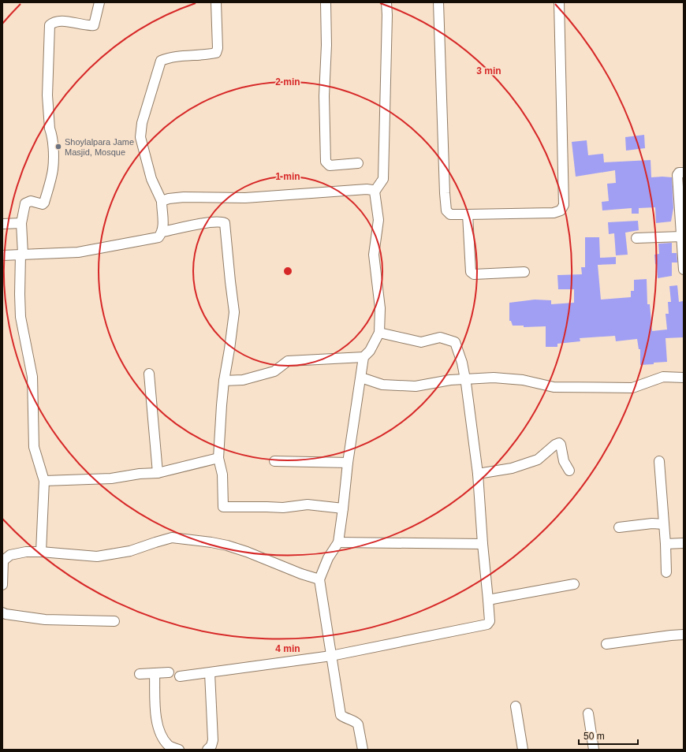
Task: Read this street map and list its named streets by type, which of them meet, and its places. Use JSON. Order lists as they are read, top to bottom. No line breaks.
{"places":["Shoylalpara Jame Masjid, Mosque"],"scale_bar":"50 m","rings":["3 min","2 min","1 min","4 min"]}
